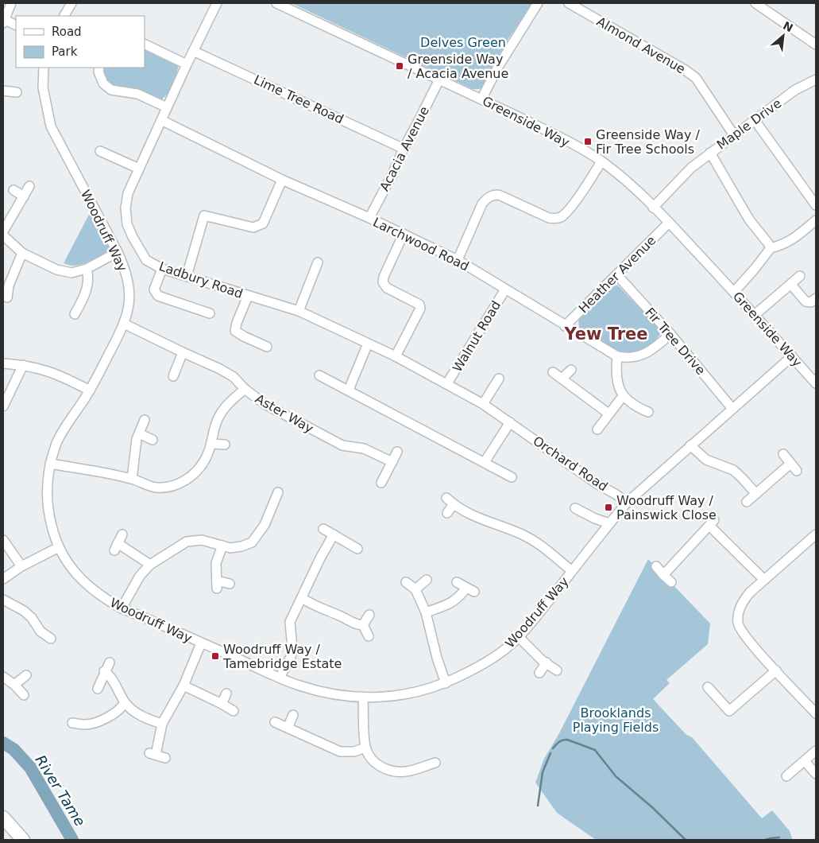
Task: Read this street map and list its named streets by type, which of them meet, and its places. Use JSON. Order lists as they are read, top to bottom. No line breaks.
{"streets":{"street":["Almond Avenue","Lime Tree Road","Greenside Way","Maple Drive","Acacia Avenue","Woodruff Way","Larchwood Road","Heather Avenue","Ladbury Road","Walnut Road","Fir Tree Drive","Aster Way","Orchard Road"]},"crossings":[["Almond Avenue","Maple Drive"],["Lime Tree Road","Acacia Avenue"],["Lime Tree Road","Ladbury Road"],["Greenside Way","Maple Drive"],["Greenside Way","Acacia Avenue"],["Greenside Way","Heather Avenue"],["Acacia Avenue","Larchwood Road"],["Woodruff Way","Aster Way"],["Woodruff Way","Orchard Road"],["Larchwood Road","Heather Avenue"],["Larchwood Road","Ladbury Road"],["Larchwood Road","Walnut Road"],["Heather Avenue","Fir Tree Drive"],["Ladbury Road","Walnut Road"],["Ladbury Road","Orchard Road"],["Walnut Road","Orchard Road"]],"districts":["Yew Tree"],"water":["River Tame"],"parks":["Delves Green","Brooklands Playing Fields"],"places":{"transit":["Greenside Way / Acacia Avenue","Greenside Way / Fir Tree Schools","Woodruff Way / Painswick Close","Woodruff Way / Tamebridge Estate"]},"legend":["Road","Park"],"north":"top right"}
